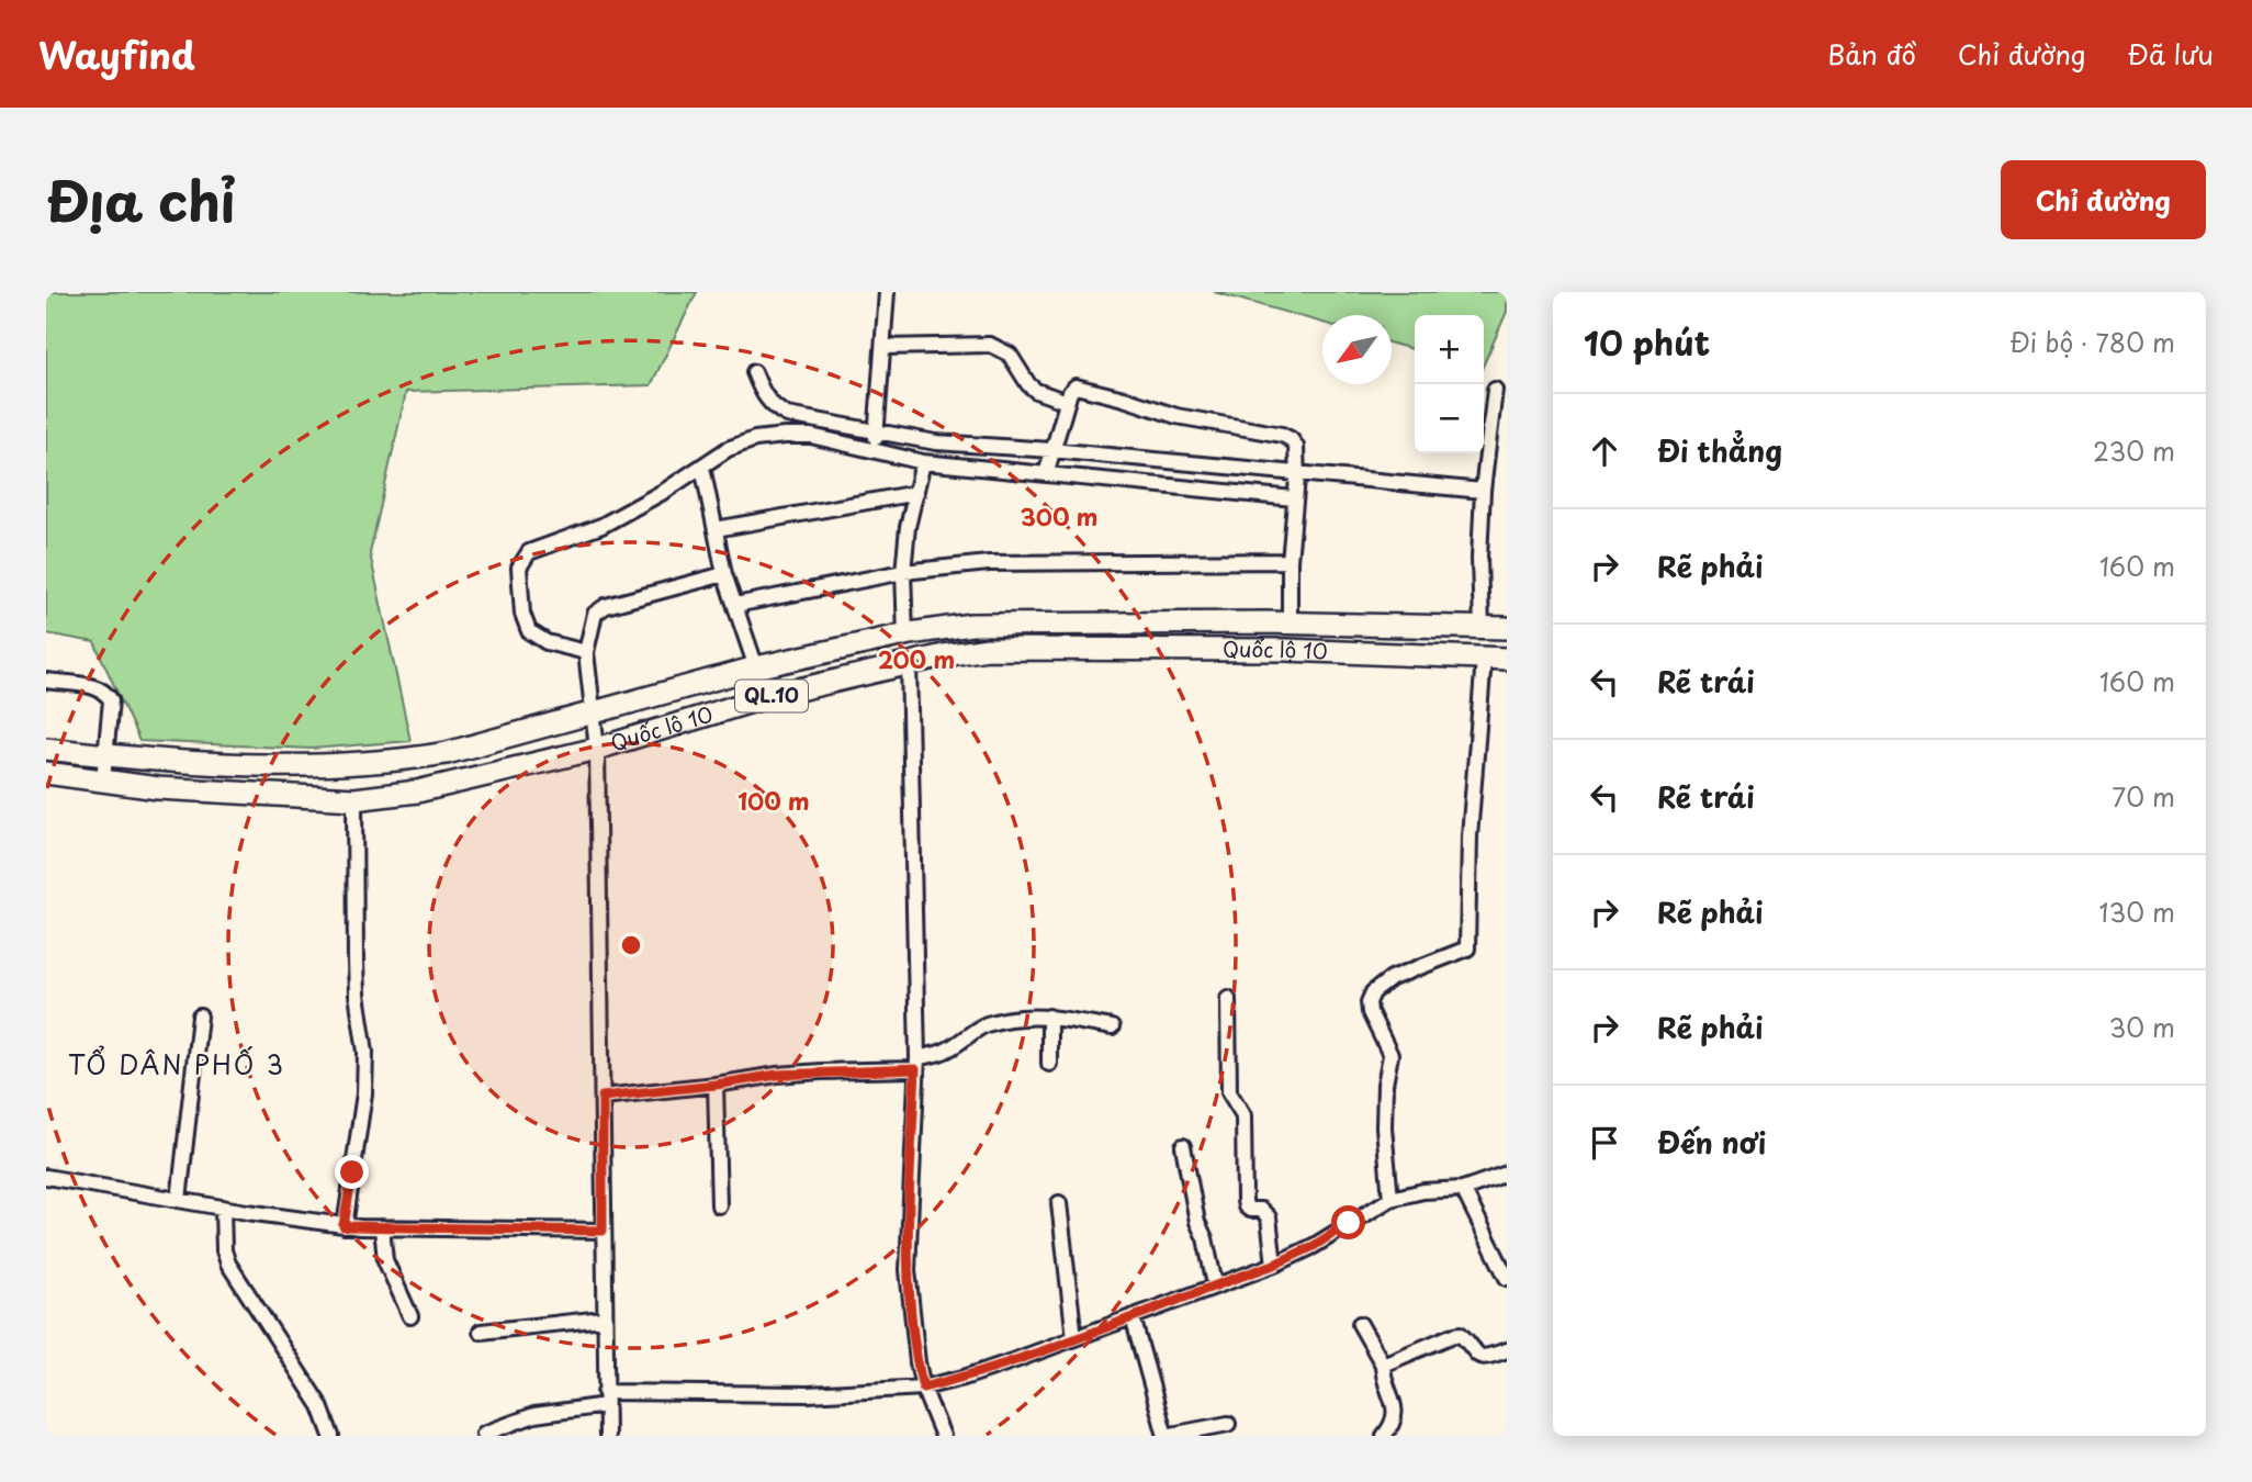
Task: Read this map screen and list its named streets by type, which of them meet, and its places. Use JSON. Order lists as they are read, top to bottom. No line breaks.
{"streets":{"highway":["Quốc lộ 10","QL.10"]},"districts":["TỔ DÂN PHỐ 3"],"north":"bottom left","page":{"header":"Wayfind","nav":["Bản đồ","Chỉ đường","Đã lưu"],"title":"Địa chỉ","buttons":"Chỉ đường","heading":["10 phút","Đi bộ · 780 m"],"map_buttons":["+","−"],"list":[["Đi thẳng","230 m"],["Rẽ phải","160 m"],["Rẽ trái","160 m"],["Rẽ trái","70 m"],["Rẽ phải","130 m"],["Rẽ phải","30 m"],"Đến nơi"]},"rings":["300 m","200 m","100 m"]}
